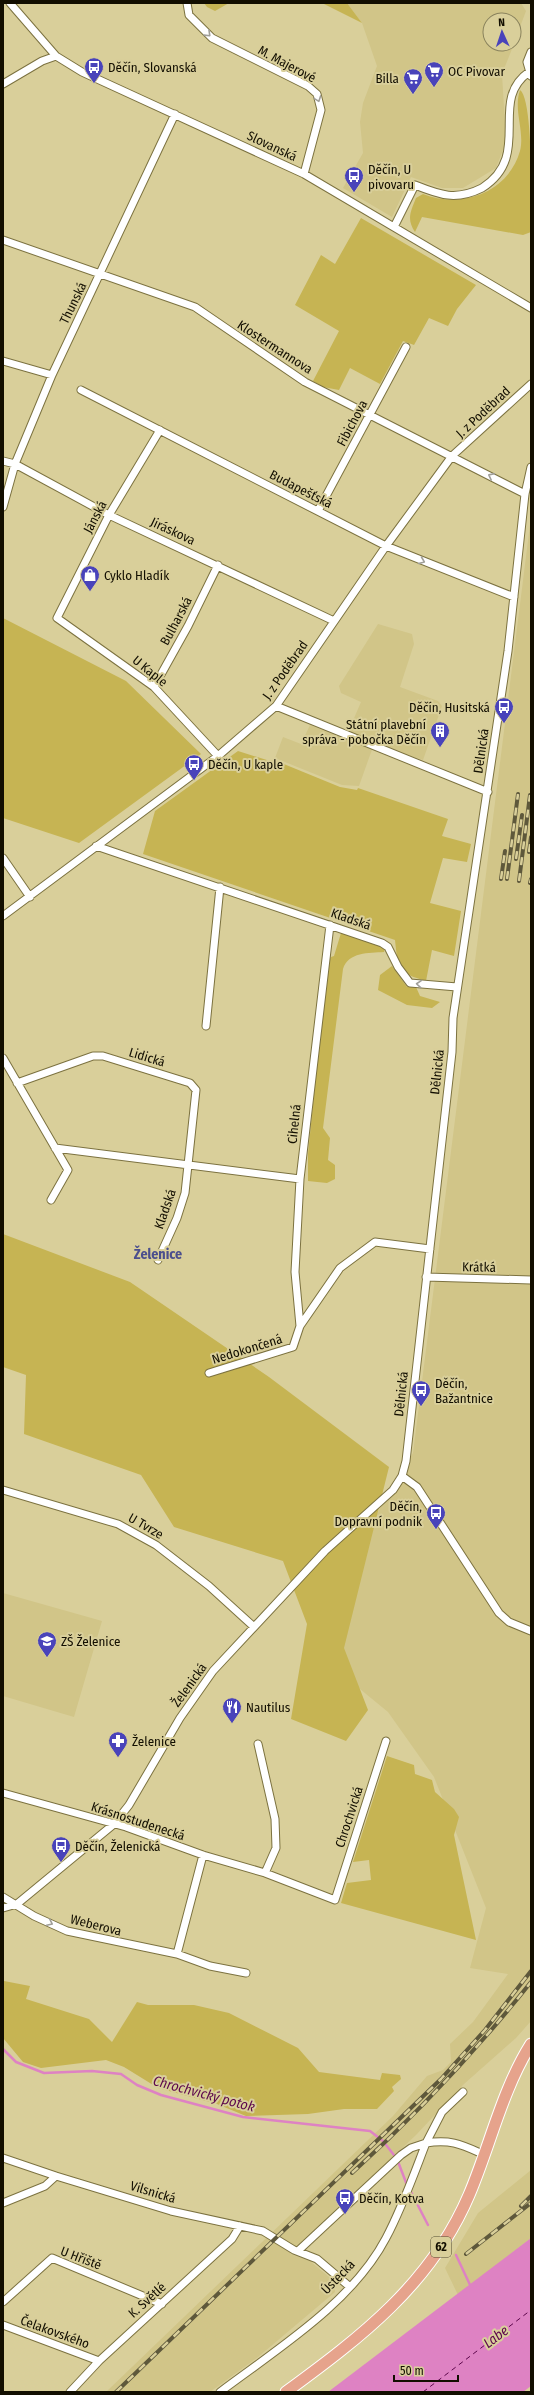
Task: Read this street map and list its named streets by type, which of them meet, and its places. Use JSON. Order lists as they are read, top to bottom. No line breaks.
{"streets":{"main road":["62"],"street":["M. Majerové","Slovanská","Thunská","Klostermannova","J. z Poděbrad","Fibichova","Budapešťská","Jánská","Jiráskova","Bulharská","U Kaple","Dělnická","Kladská","Lidická","Cihelná","Krátká","Nedokončená","U Tvrze","Želenická","Chrochvická","Krásnostudenecká","Weberova","Vilsnická","U Hřiště","Ústecká","K. Světlé","Čelakovského"]},"crossings":[["M. Majerové","Slovanská"],["Slovanská","Thunská"],["Thunská","Klostermannova"],["Thunská","Jiráskova"],["Klostermannova","J. z Poděbrad"],["Klostermannova","Fibichova"],["Klostermannova","Dělnická"],["J. z Poděbrad","Budapešťská"],["J. z Poděbrad","Jiráskova"],["J. z Poděbrad","U Kaple"],["J. z Poděbrad","Kladská"],["Fibichova","Budapešťská"],["Budapešťská","Jánská"],["Budapešťská","Dělnická"],["Jánská","Jiráskova"],["Jánská","U Kaple"],["Jiráskova","Bulharská"],["Bulharská","U Kaple"],["Dělnická","Kladská"],["Dělnická","Krátká"],["Dělnická","Nedokončená"],["Dělnická","Želenická"],["Kladská","Lidická"],["Kladská","Cihelná"],["Cihelná","Nedokončená"],["U Tvrze","Želenická"],["Želenická","Krásnostudenecká"],["Želenická","Weberova"],["Chrochvická","Krásnostudenecká"],["Vilsnická","Ústecká"],["Vilsnická","K. Světlé"],["U Hřiště","K. Světlé"],["K. Světlé","Čelakovského"]],"one_way":["M. Majerové","Weberova"],"districts":["Želenice"],"water":["Chrochvický potok","Labe"],"places":{"bus stop":["Děčín, Slovanská","Děčín, U pivovaru","Děčín, Husitská","Děčín, U kaple","Děčín, Bažantnice","Děčín, Dopravní podnik","Děčín, Želenická","Děčín, Kotva"],"supermarket":["OC Pivovar","Billa"],"shop":["Cyklo Hladík"],"building":["Státní plavební správa - pobočka Děčín"],"school or university":["ZŠ Želenice"],"restaurant":["Nautilus"],"pharmacy":["Želenice"]},"scale_bar":"50 m","north":"top"}
